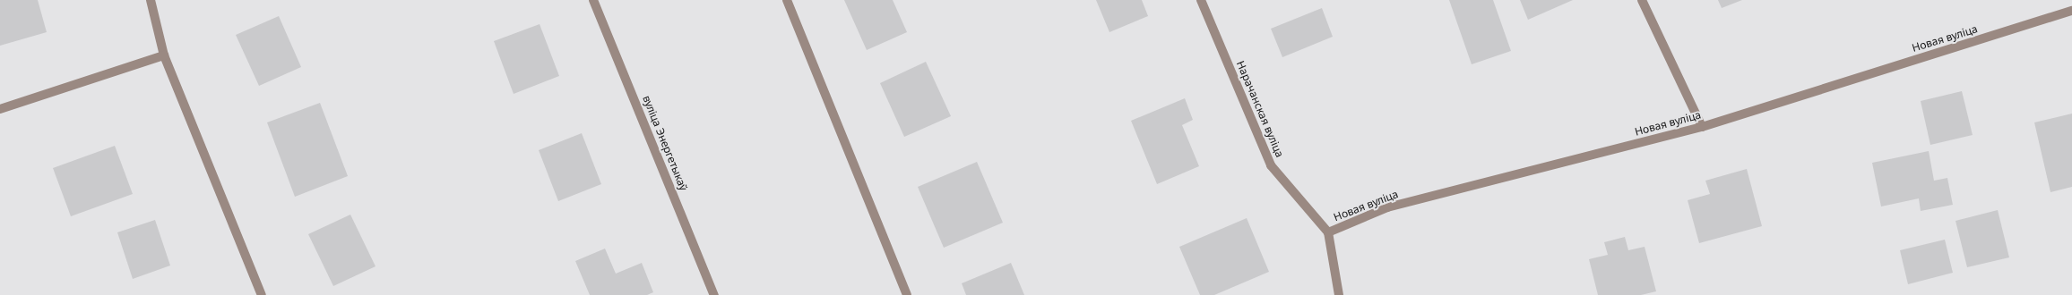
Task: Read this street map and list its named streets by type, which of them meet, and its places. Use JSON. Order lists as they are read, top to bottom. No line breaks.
{"streets":{"street":["Новая вуліца","Нарачанская вуліца","вуліца Энергетыкаў"]},"crossings":[["Новая вуліца","Нарачанская вуліца"]]}
